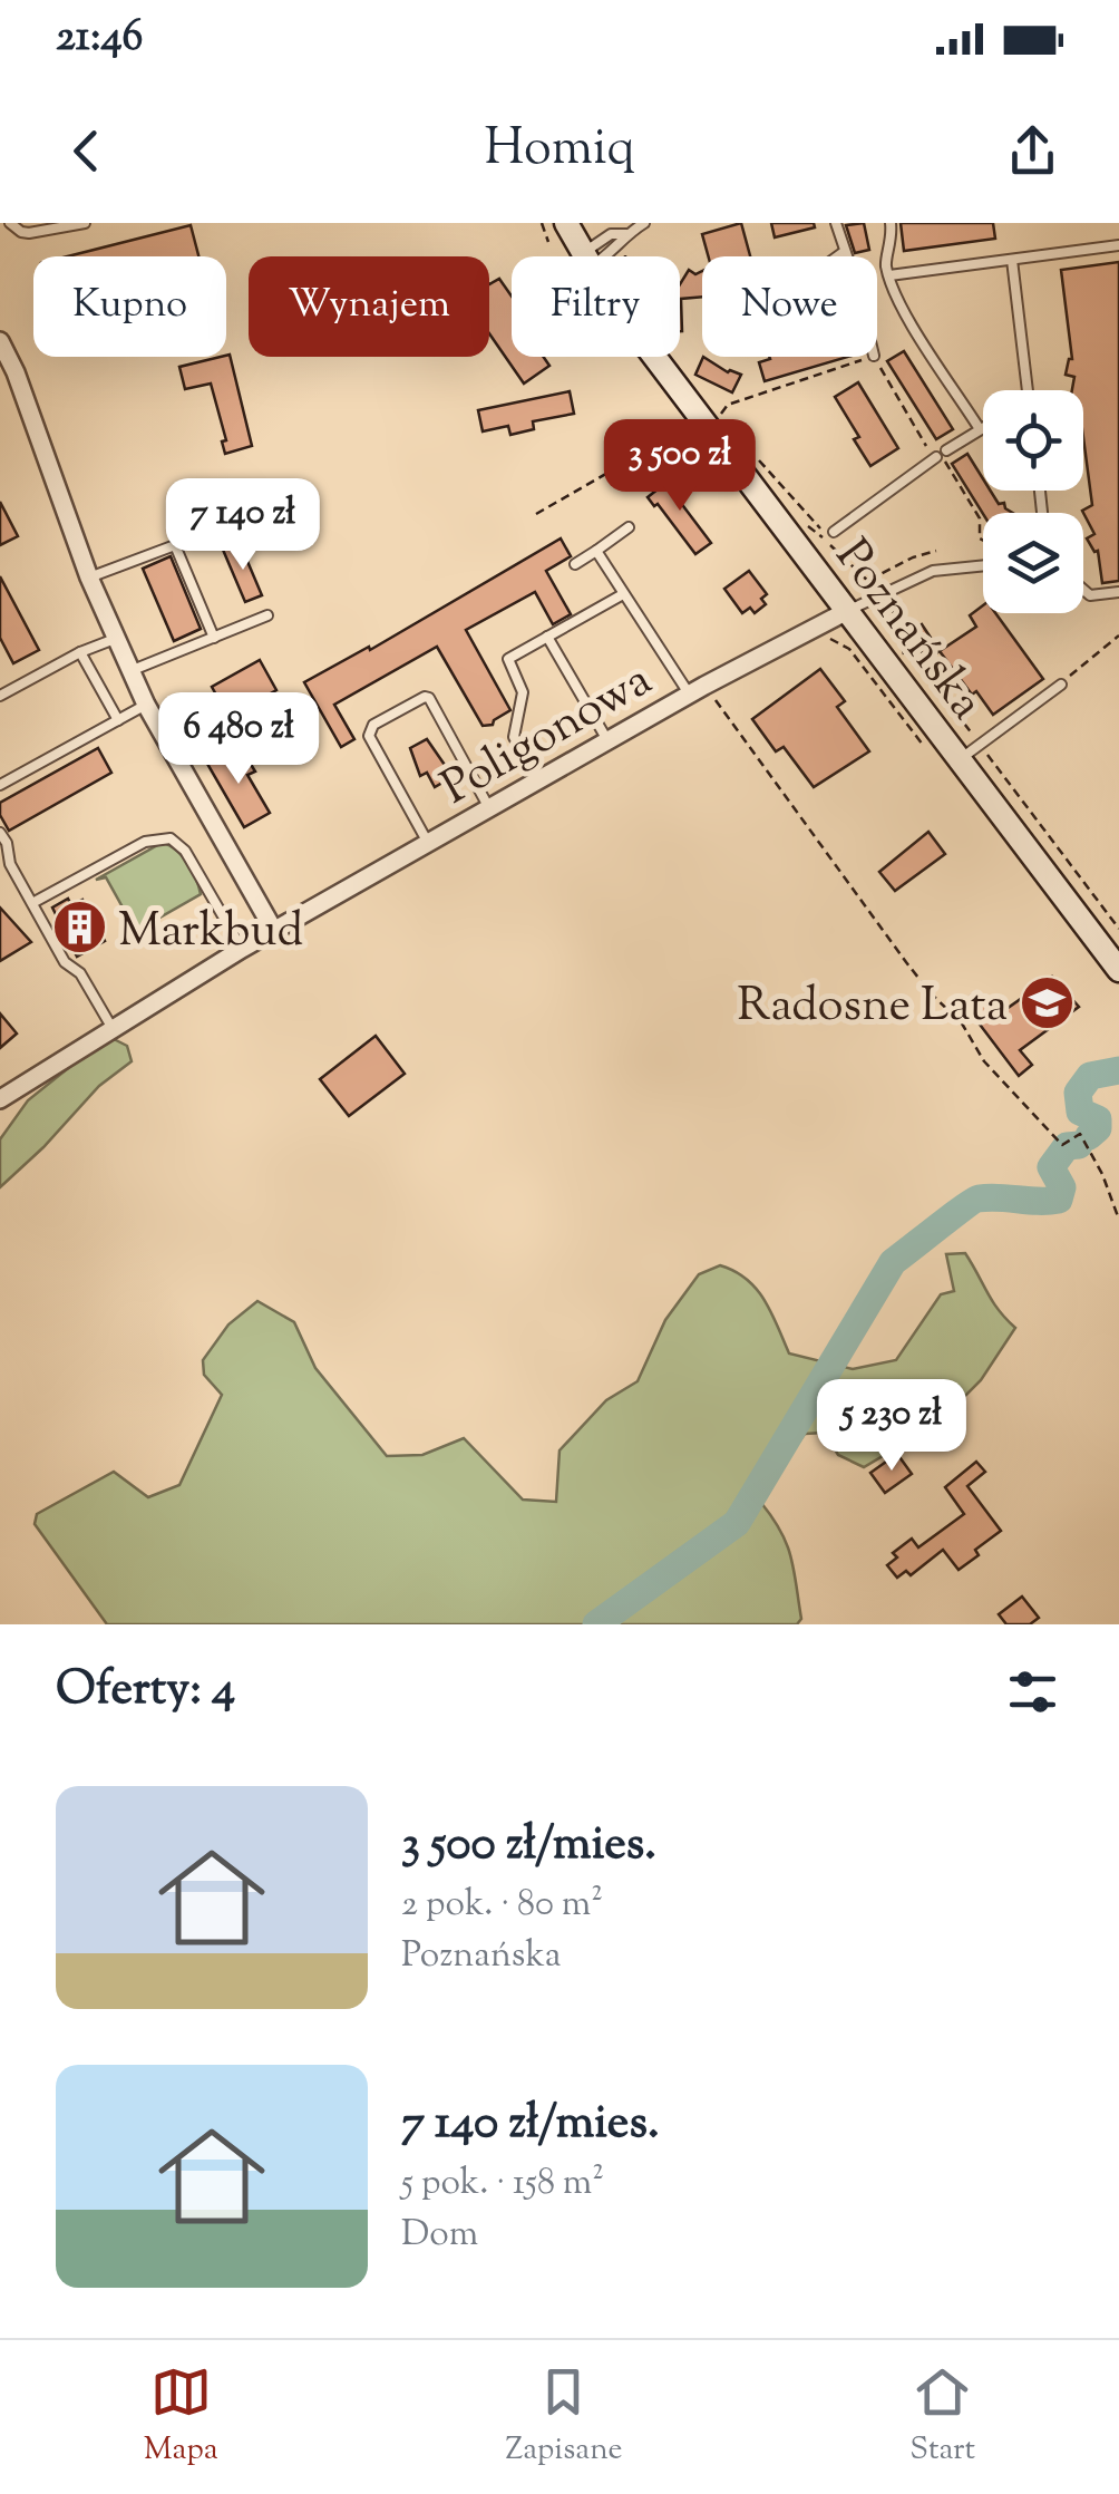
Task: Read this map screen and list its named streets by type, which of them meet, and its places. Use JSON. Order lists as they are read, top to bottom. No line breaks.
{"streets":{"main road":["Poznańska"],"street":["Poligonowa"]},"crossings":[["Poznańska","Poligonowa"]],"places":{"building":["Markbud"],"school or university":["Radosne Lata"]},"page":{"status":"21:46","header":"Homiq","chip":["Kupno","Wynajem","Filtry","Nowe"],"price":["3 500 zł","7 140 zł","6 480 zł","5 230 zł"],"heading":"Oferty: 4","list":[{"name":"3 500 zł/mies.","note":"2 pok. · 80 m² · Poznańska"},{"name":"7 140 zł/mies.","note":"5 pok. · 158 m² · Dom"}],"tabs":["Mapa","Zapisane","Start"]}}
